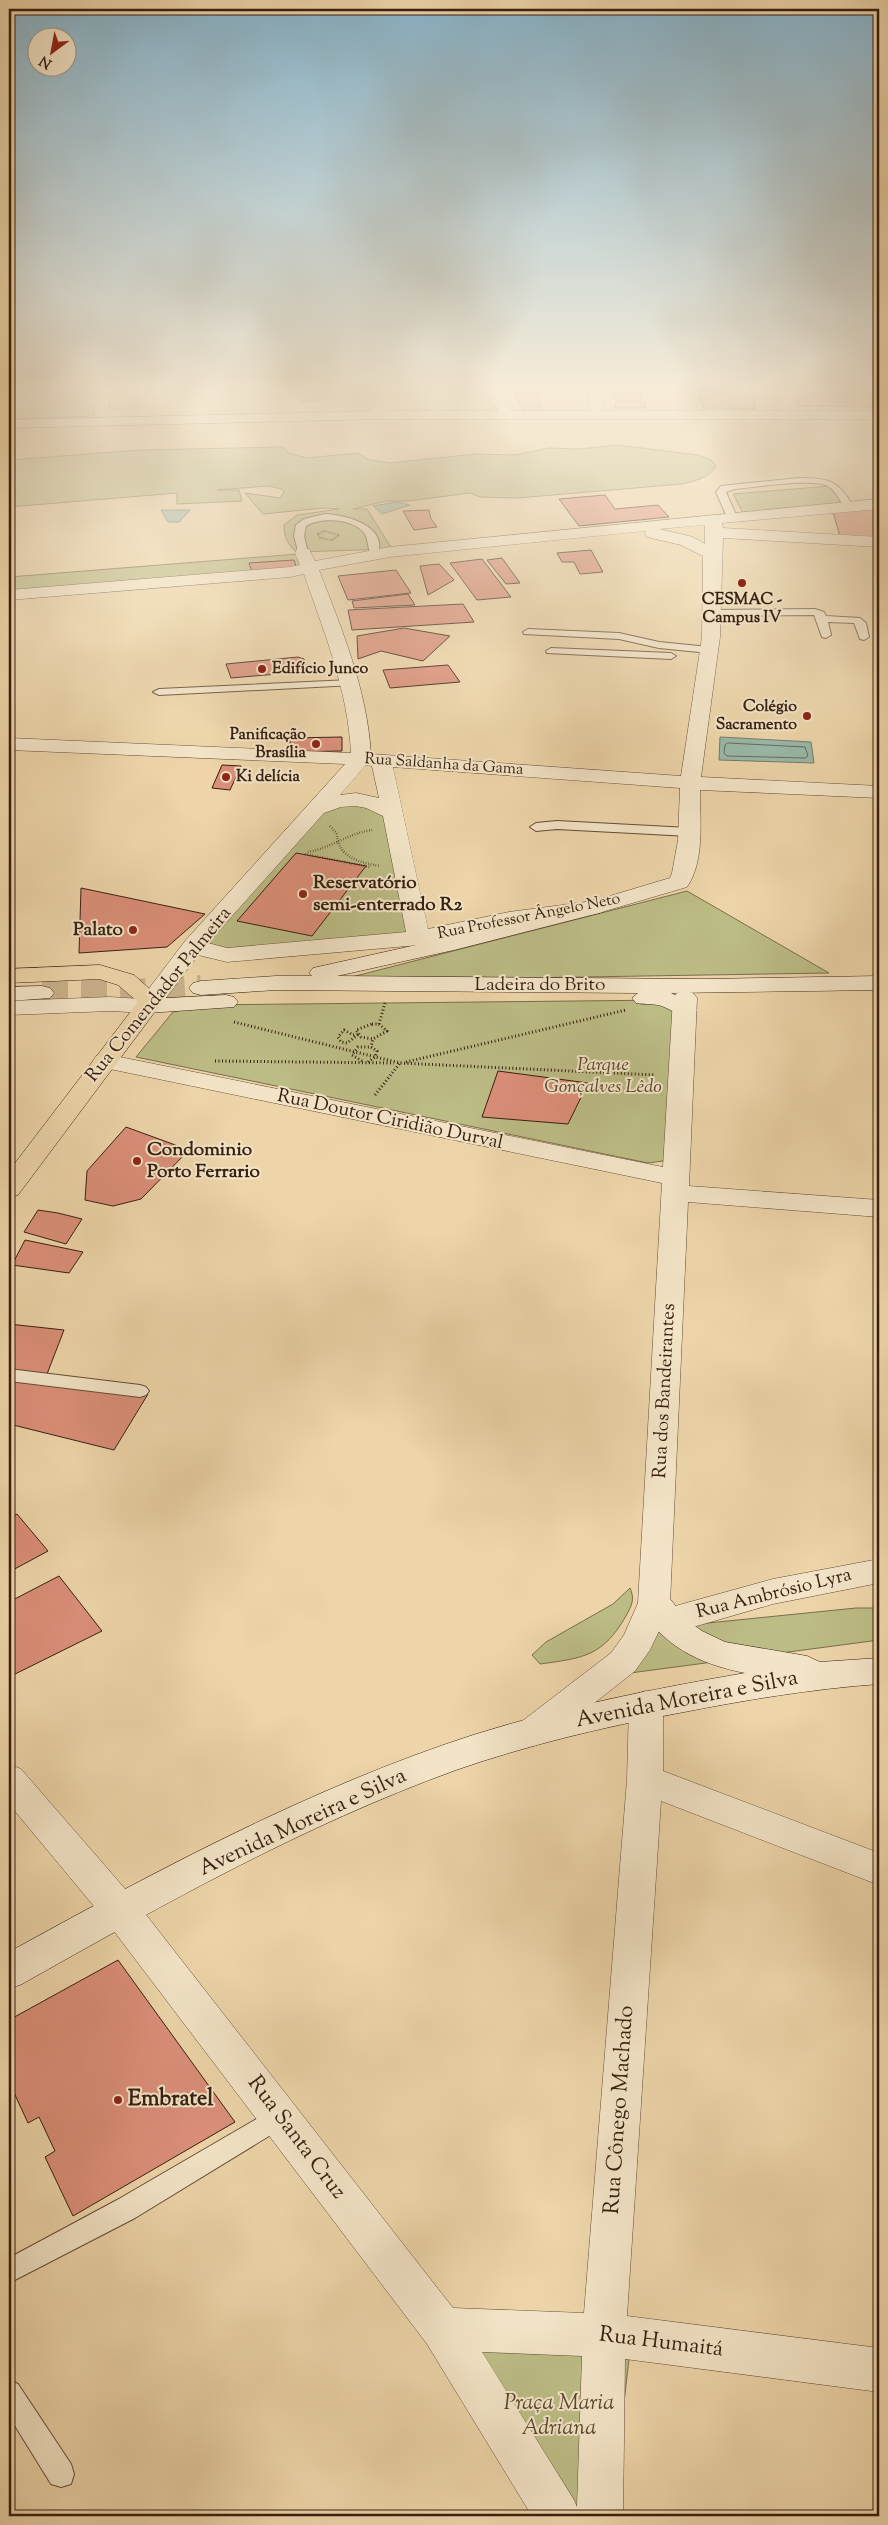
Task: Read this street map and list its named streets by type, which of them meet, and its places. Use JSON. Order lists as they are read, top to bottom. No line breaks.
{"streets":{"highway":["Rua Comendador Palmeira"],"street":["Rua Saldanha da Gama","Rua Professor Ângelo Neto","Ladeira do Brito","Rua Doutor Ciridião Durval","Rua dos Bandeirantes","Rua Ambrósio Lyra","Avenida Moreira e Silva","Rua Cônego Machado","Rua Santa Cruz","Rua Humaitá"]},"crossings":[["Rua Saldanha da Gama","Rua Professor Ângelo Neto"],["Rua Saldanha da Gama","Rua Comendador Palmeira"],["Rua Professor Ângelo Neto","Rua Comendador Palmeira"],["Ladeira do Brito","Rua Comendador Palmeira"],["Ladeira do Brito","Rua dos Bandeirantes"],["Rua Comendador Palmeira","Rua Doutor Ciridião Durval"],["Rua Doutor Ciridião Durval","Rua dos Bandeirantes"],["Rua dos Bandeirantes","Rua Ambrósio Lyra"],["Rua dos Bandeirantes","Avenida Moreira e Silva"],["Avenida Moreira e Silva","Rua Cônego Machado"],["Avenida Moreira e Silva","Rua Santa Cruz"],["Rua Cônego Machado","Rua Humaitá"],["Rua Santa Cruz","Rua Humaitá"]],"parks":["Parque Gonçalves Lêdo","Praça Maria Adriana"],"places":["CESMAC - Campus IV","Edifício Junco","Colégio Sacramento","Panificação Brasília","Ki delícia","Reservatório semi-enterrado R2","Palato","Condominio Porto Ferrario","Embratel"],"north":"bottom left"}
